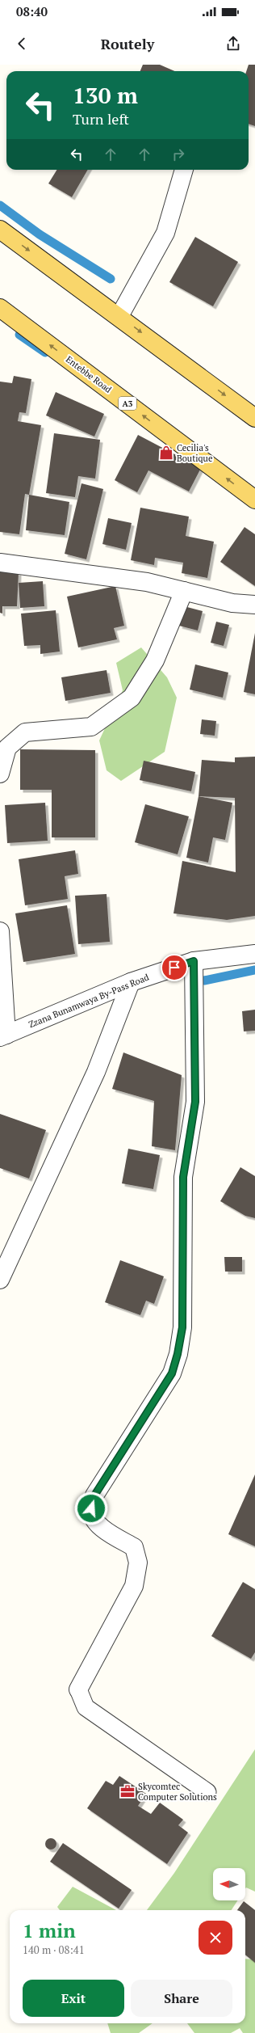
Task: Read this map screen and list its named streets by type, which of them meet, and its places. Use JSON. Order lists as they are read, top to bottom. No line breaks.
{"streets":{"main road":["Entebbe Road","A3"],"street":["Zzana Bunamwaya By-Pass Road"]},"places":{"shop":["Cecilia's Boutique"],"office":["Skycomtec Computer Solutions"]},"north":"left","page":{"status":"08:40","header":"Routely","turn":["130 m","Turn left"],"heading":["1 min","140 m · 08:41"],"buttons":["Exit","Share"]}}
